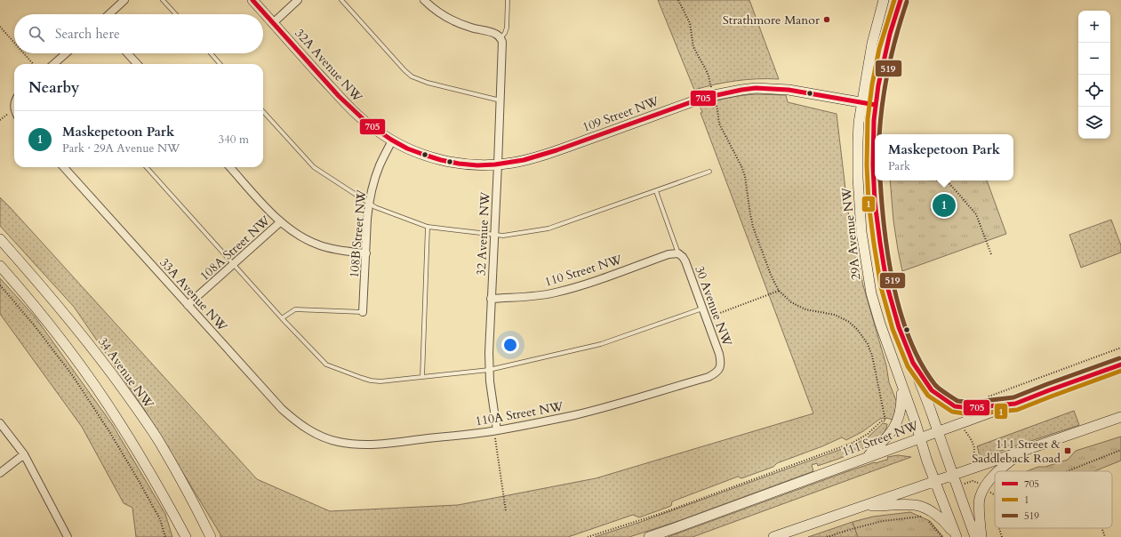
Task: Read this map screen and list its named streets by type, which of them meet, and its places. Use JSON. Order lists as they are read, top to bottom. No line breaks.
{"streets":{"main road":["32A Avenue NW","109 Street NW","29A Avenue NW","34 Avenue NW","111 Street NW"],"street":["108B Street NW","32 Avenue NW","108A Street NW","110 Street NW","33A Avenue NW","30 Avenue NW","110A Street NW"]},"crossings":[["32A Avenue NW","109 Street NW"],["32A Avenue NW","108B Street NW"],["109 Street NW","108B Street NW"],["109 Street NW","32 Avenue NW"],["109 Street NW","29A Avenue NW"],["32 Avenue NW","110 Street NW"],["32 Avenue NW","110A Street NW"],["29A Avenue NW","111 Street NW"],["108A Street NW","33A Avenue NW"],["110 Street NW","30 Avenue NW"],["33A Avenue NW","110A Street NW"],["30 Avenue NW","110A Street NW"]],"places":{"other":["Strathmore Manor"],"transit":["111 Street & Saddleback Road"]},"lines":["transit line 705","transit line 1","transit line 519"],"legend":["705","1","519"],"page":{"map_buttons":["+","−"],"search":"Search here","heading":"Nearby","list":[{"mark":"1","name":"Maskepetoon Park","note":"Park · 29A Avenue NW","value":"340 m"}],"popup":["Maskepetoon Park","Park"],"pins":"1"}}
